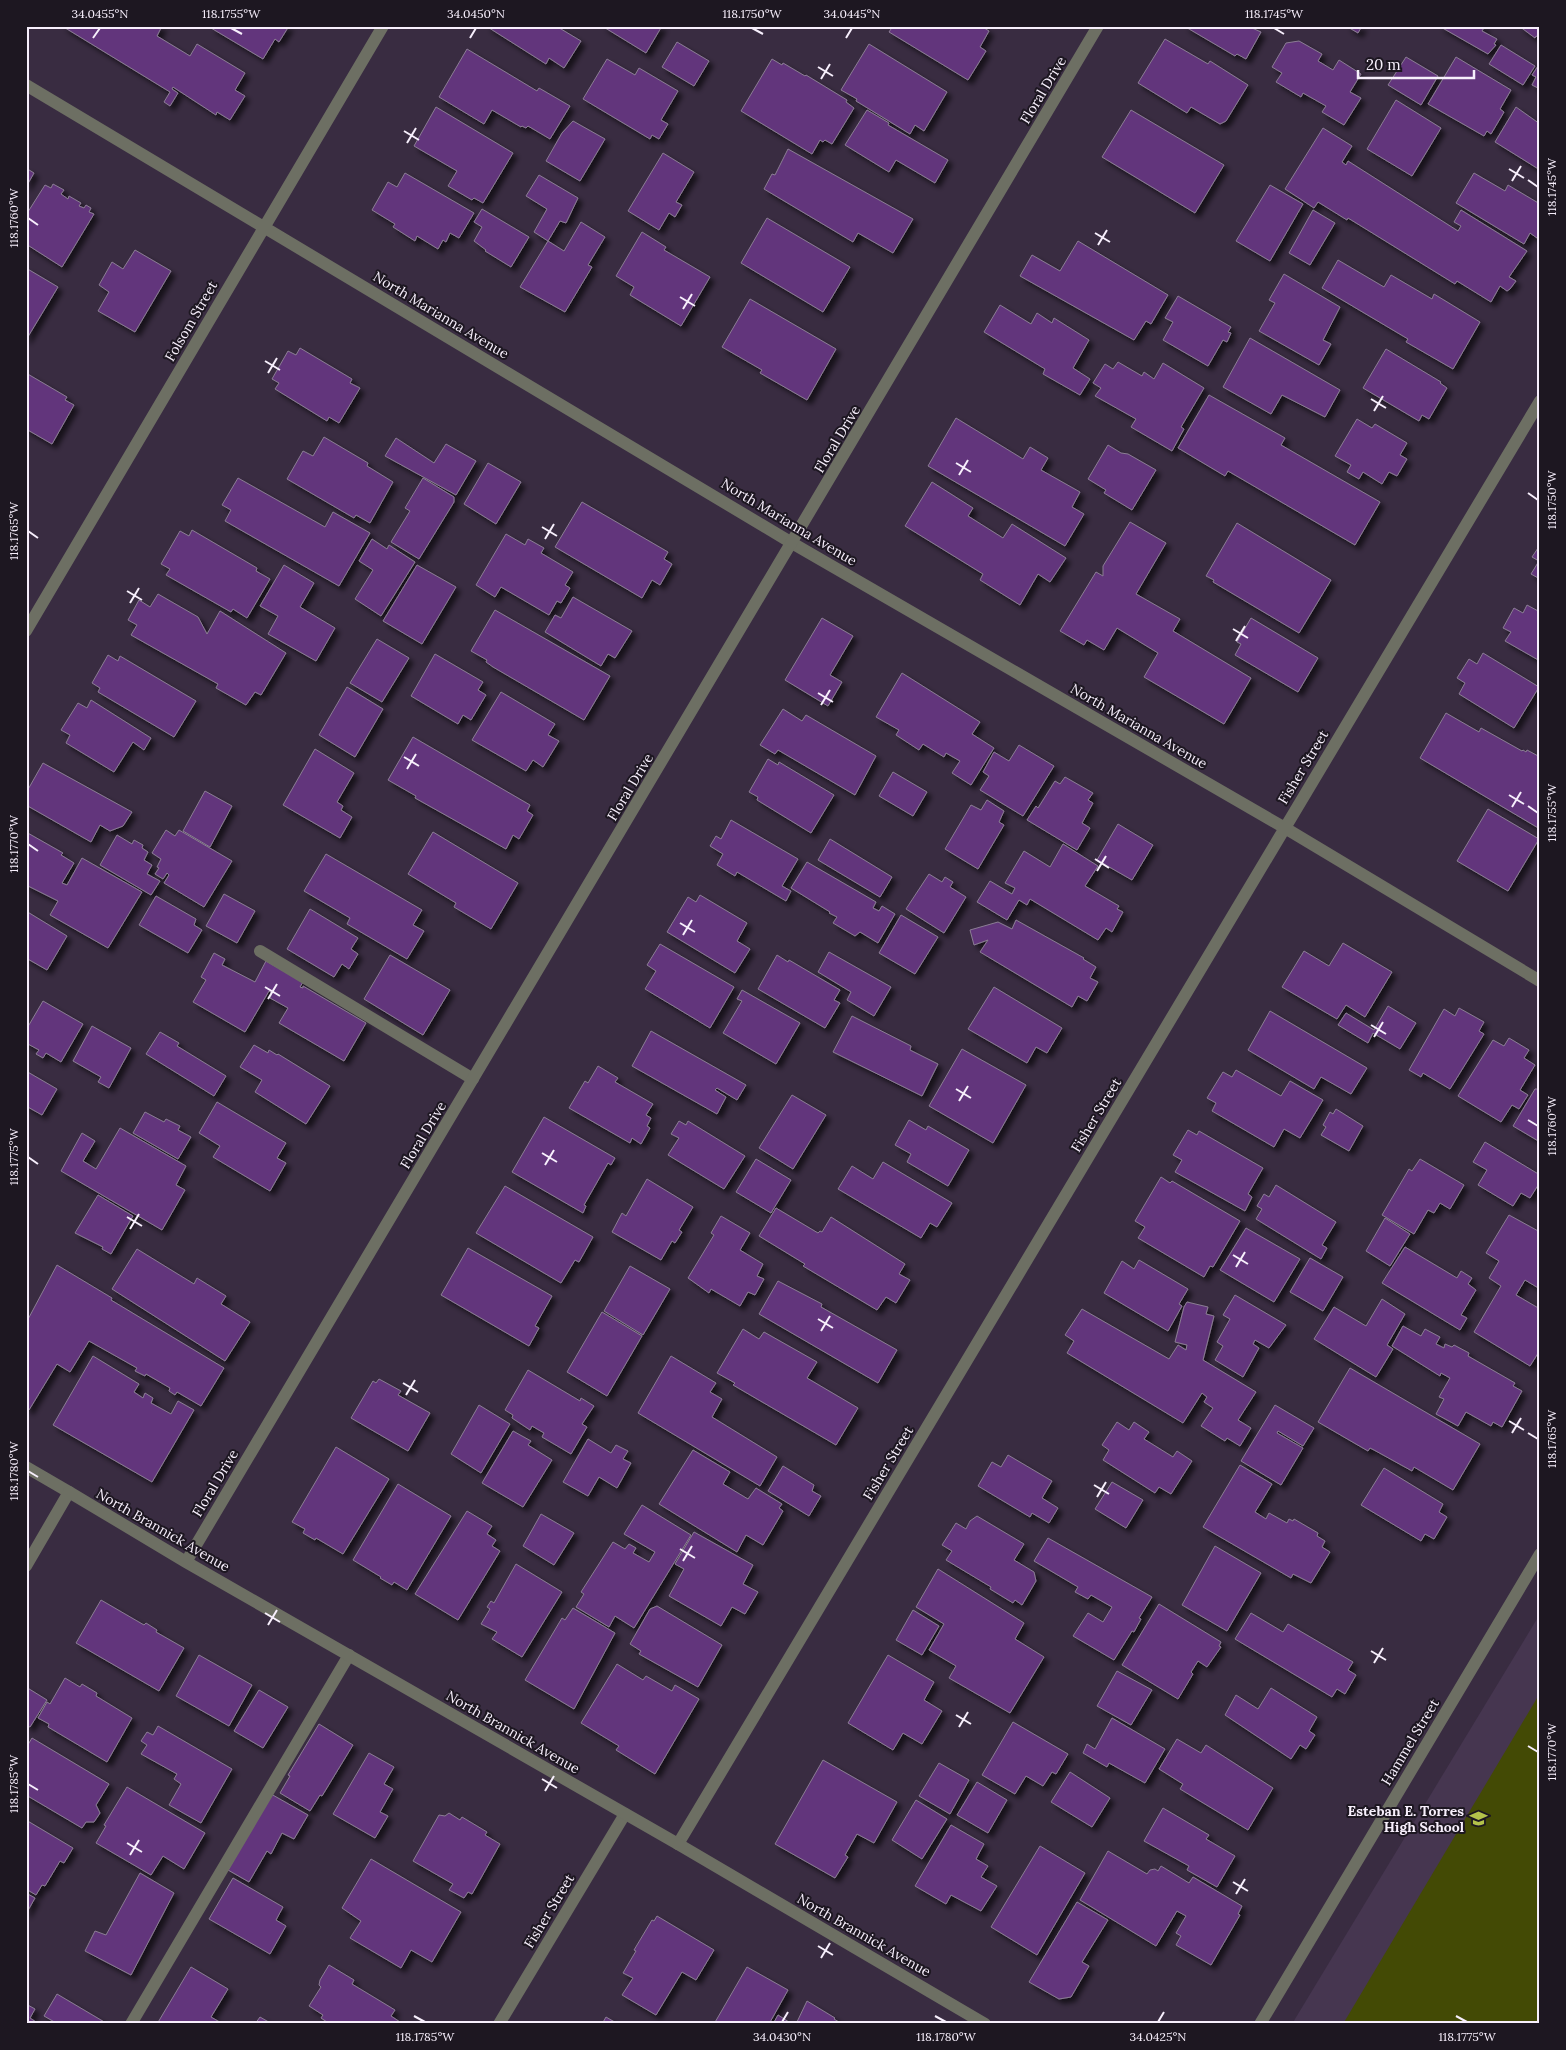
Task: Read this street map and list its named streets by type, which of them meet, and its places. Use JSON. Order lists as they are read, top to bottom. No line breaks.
{"streets":{"street":["Floral Drive","North Marianna Avenue","Folsom Street","Fisher Street","North Brannick Avenue","Hammel Street"]},"crossings":[["Floral Drive","North Marianna Avenue"],["Floral Drive","North Brannick Avenue"],["North Marianna Avenue","Folsom Street"],["North Marianna Avenue","Fisher Street"],["Fisher Street","North Brannick Avenue"]],"places":{"school or university":["Esteban E. Torres High School"]},"scale_bar":"20 m","coordinates":["34.0455°N","118.1755°W","34.0450°N","118.1750°W","34.0445°N","118.1745°W","118.1760°W","118.1765°W","118.1770°W","118.1775°W","118.1780°W","118.1785°W","34.0430°N","34.0425°N"]}
